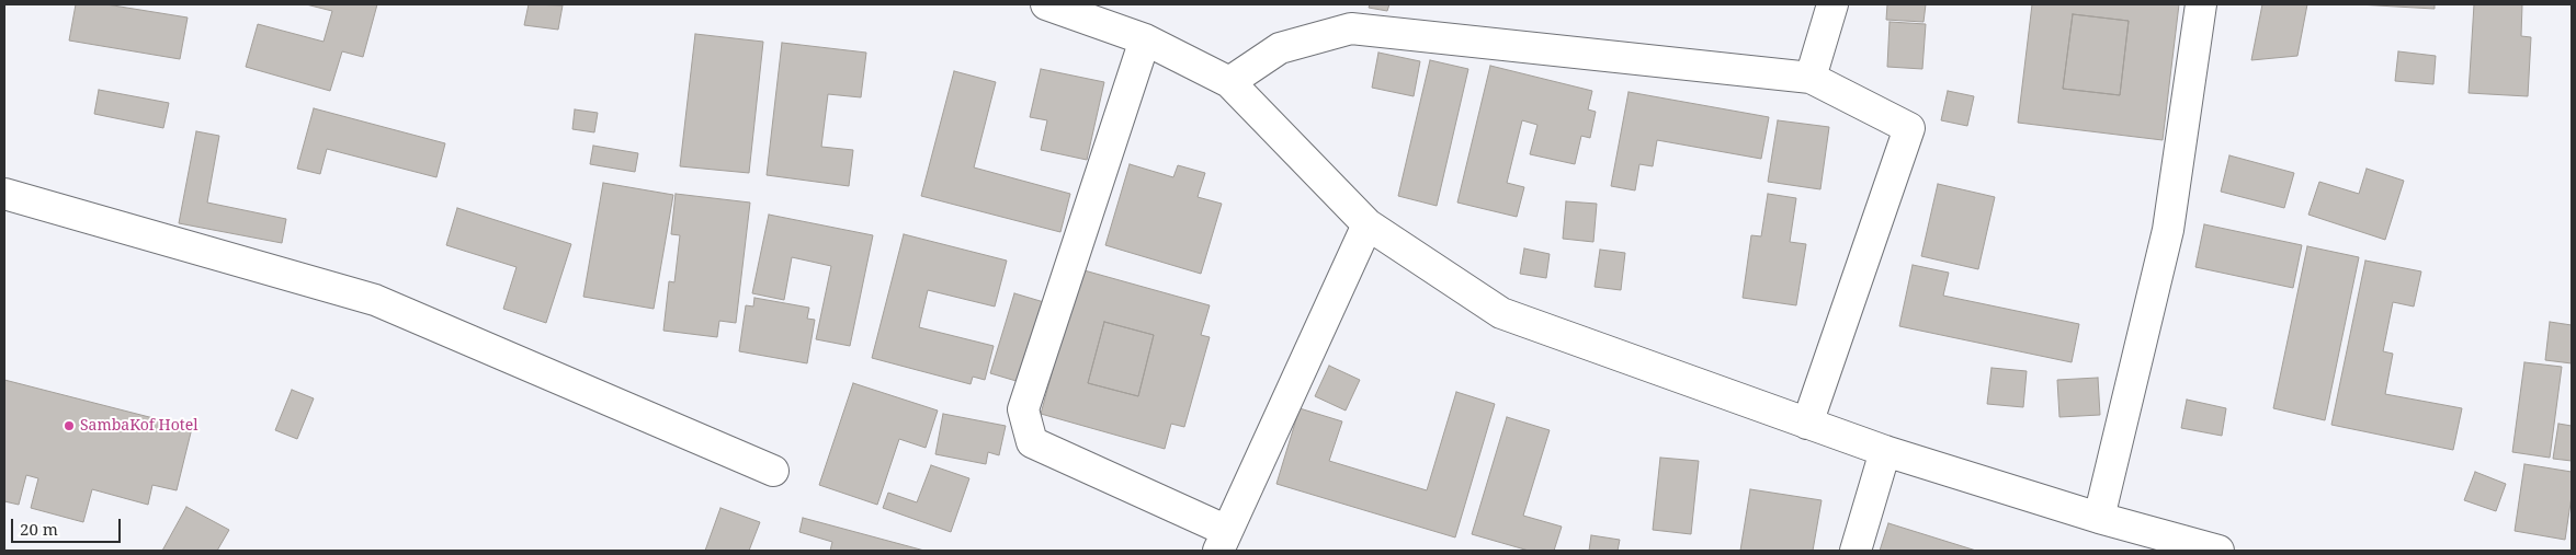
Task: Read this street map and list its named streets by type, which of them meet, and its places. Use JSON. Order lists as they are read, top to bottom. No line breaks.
{"places":["SambaKof Hotel"],"scale_bar":"20 m"}
